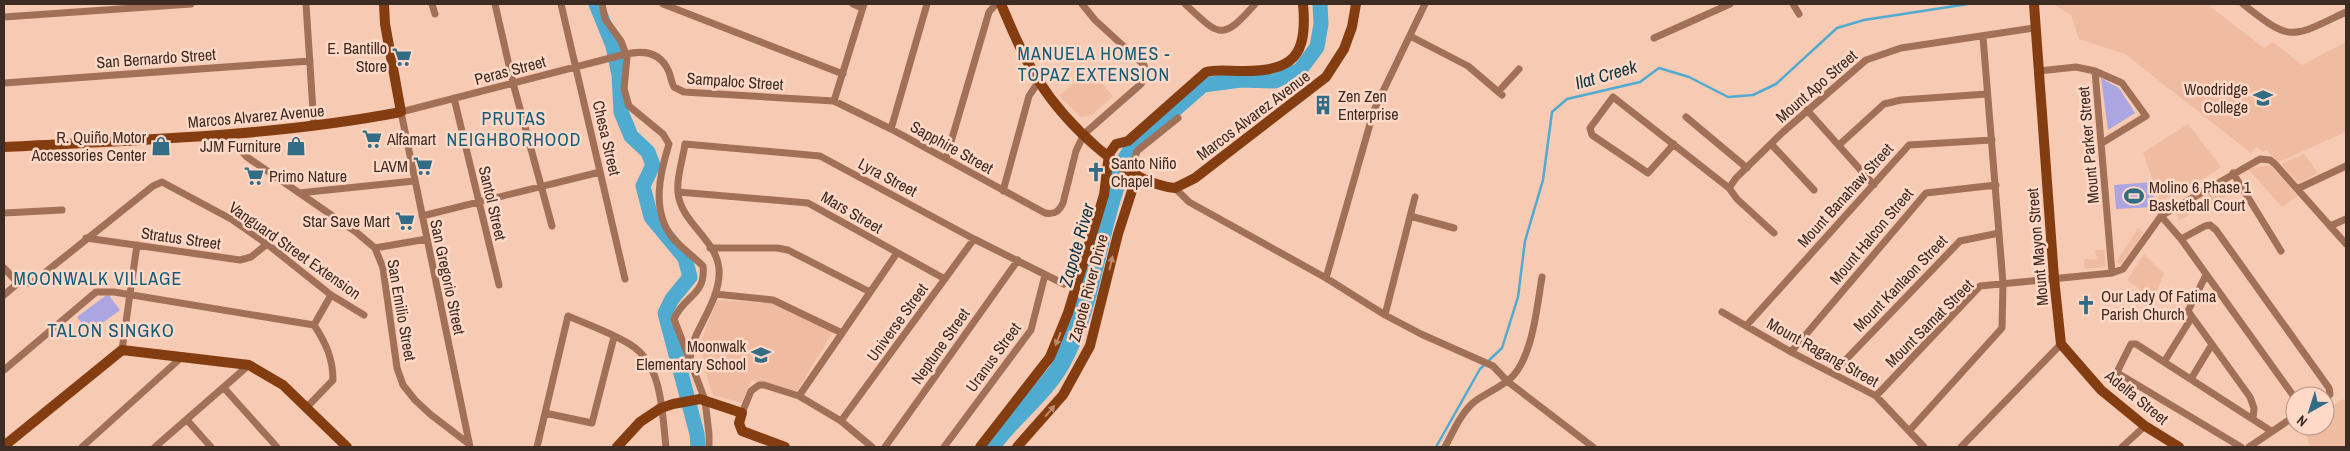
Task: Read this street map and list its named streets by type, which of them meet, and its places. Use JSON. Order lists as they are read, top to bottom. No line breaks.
{"streets":{"main road":["Marcos Alvarez Avenue","Mount Mayon Street","Zapote River Drive","Adelfa Street"],"street":["San Bernardo Street","Peras Street","Sampaloc Street","Mount Apo Street","Chesa Street","Mount Parker Street","Sapphire Street","Lyra Street","Mount Banahaw Street","Santol Street","Mars Street","Mount Halcon Street","Stratus Street","Vanguard Street Extension","San Gregorio Street","Mount Kanlaon Street","San Emilio Street","Universe Street","Mount Samat Street","Neptune Street","Mount Ragang Street","Uranus Street"]},"crossings":[["Peras Street","Sampaloc Street"],["Peras Street","Marcos Alvarez Avenue"],["Peras Street","Chesa Street"],["Peras Street","Santol Street"],["Peras Street","San Gregorio Street"],["Sampaloc Street","Sapphire Street"],["Mount Apo Street","Mount Mayon Street"],["Marcos Alvarez Avenue","San Gregorio Street"],["Marcos Alvarez Avenue","San Emilio Street"],["Mount Parker Street","Mount Mayon Street"],["Mount Parker Street","Mount Samat Street"],["Lyra Street","Mars Street"],["Lyra Street","Universe Street"],["Lyra Street","Neptune Street"],["Lyra Street","Uranus Street"],["Mount Banahaw Street","Mount Ragang Street"],["Mars Street","Universe Street"],["Mount Halcon Street","Mount Ragang Street"],["Stratus Street","Vanguard Street Extension"],["Mount Mayon Street","Mount Samat Street"],["Mount Mayon Street","Adelfa Street"],["San Gregorio Street","San Emilio Street"],["Mount Kanlaon Street","Mount Ragang Street"],["Mount Samat Street","Mount Ragang Street"]],"districts":["MANUELA HOMES - TOPAZ EXTENSION","PRUTAS NEIGHBORHOOD","MOONWALK VILLAGE","TALON SINGKO"],"water":["Ilat Creek","Zapote River"],"places":{"supermarket":["E. Bantillo Store","Alfamart","LAVM","Primo Nature","Star Save Mart"],"school or university":["Woodridge College","Moonwalk Elementary School"],"building":["Zen Zen Enterprise"],"shop":["R. Quiño Motor Accessories Center","JJM Furniture"],"church":["Santo Niño Chapel","Our Lady Of Fatima Parish Church"],"sports":["Molino 6 Phase 1 Basketball Court"]},"north":"bottom left"}
